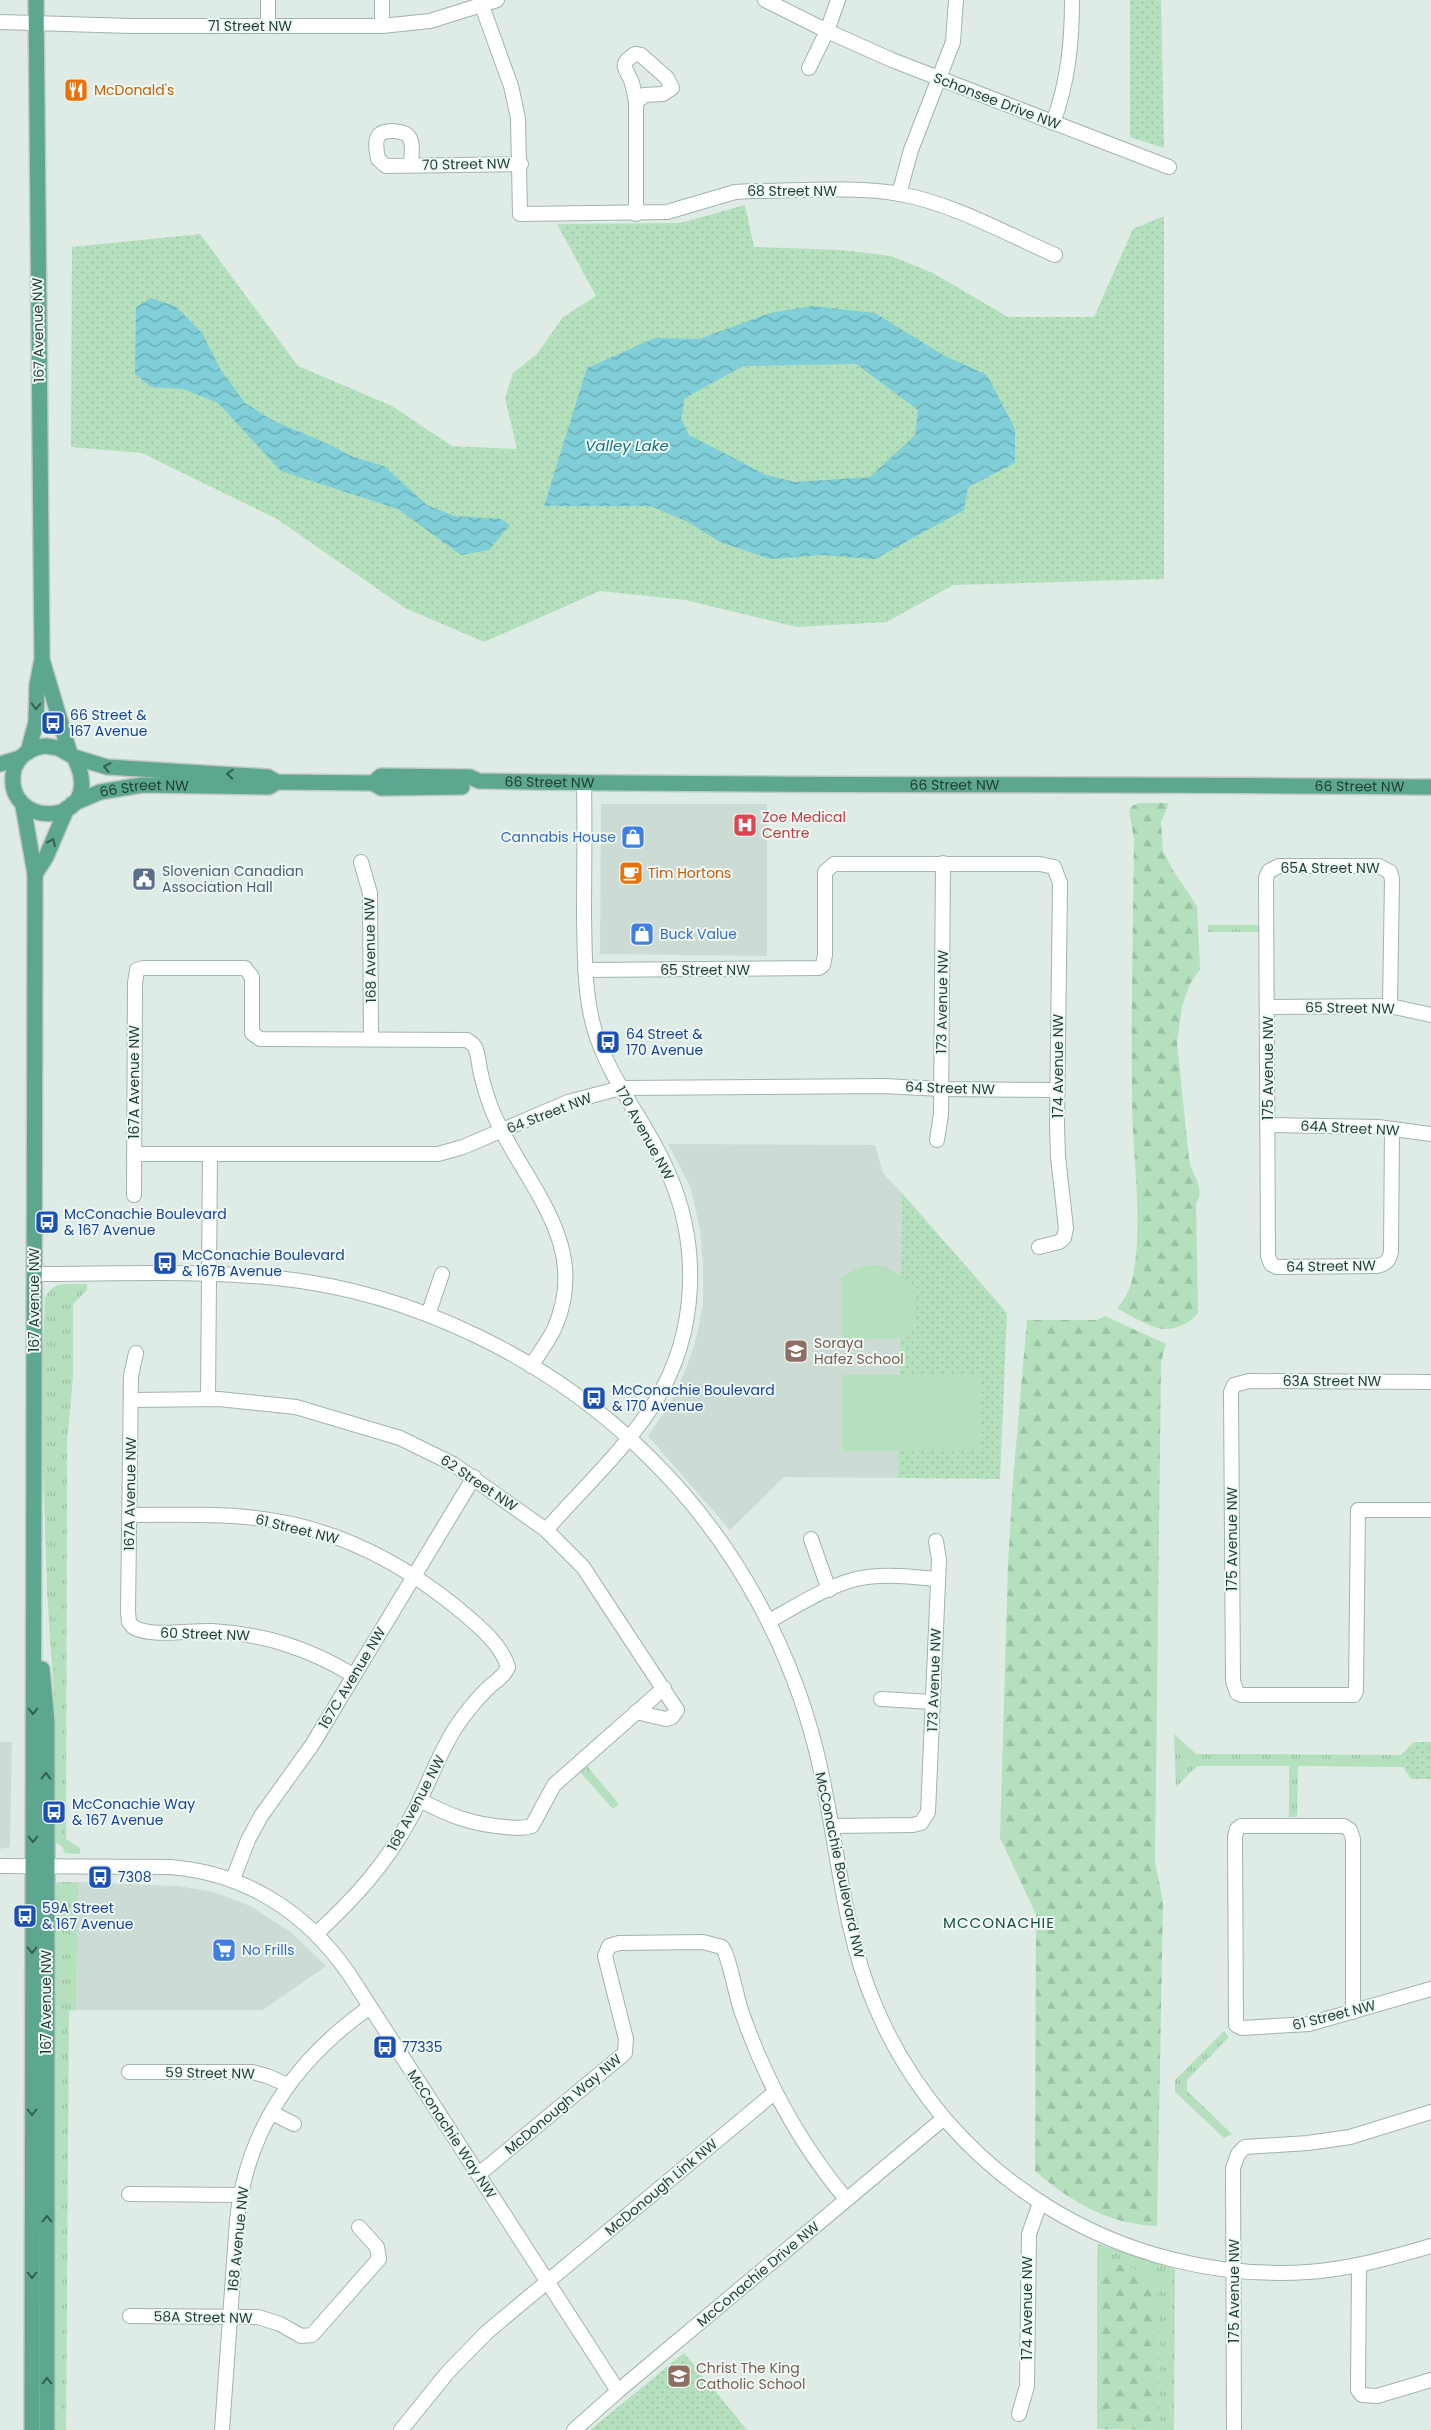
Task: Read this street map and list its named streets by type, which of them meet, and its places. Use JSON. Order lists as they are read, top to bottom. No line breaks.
{"streets":{"main road":["167 Avenue NW","66 Street NW"],"street":["71 Street NW","Schonsee Drive NW","70 Street NW","68 Street NW","65A Street NW","168 Avenue NW","65 Street NW","173 Avenue NW","174 Avenue NW","175 Avenue NW","167A Avenue NW","64 Street NW","64A Street NW","170 Avenue NW","63A Street NW","62 Street NW","61 Street NW","60 Street NW","167C Avenue NW","McConachie Boulevard NW","59 Street NW","McDonough Way NW","McConachie Way NW","McDonough Link NW","McConachie Drive NW","58A Street NW"]},"crossings":[["71 Street NW","167 Avenue NW"],["70 Street NW","68 Street NW"],["167 Avenue NW","66 Street NW"],["167 Avenue NW","McConachie Boulevard NW"],["167 Avenue NW","McConachie Way NW"],["66 Street NW","170 Avenue NW"],["65A Street NW","65 Street NW"],["65A Street NW","175 Avenue NW"],["168 Avenue NW","167A Avenue NW"],["168 Avenue NW","61 Street NW"],["168 Avenue NW","59 Street NW"],["168 Avenue NW","McConachie Way NW"],["168 Avenue NW","58A Street NW"],["65 Street NW","173 Avenue NW"],["65 Street NW","174 Avenue NW"],["65 Street NW","175 Avenue NW"],["65 Street NW","170 Avenue NW"],["173 Avenue NW","174 Avenue NW"],["173 Avenue NW","64 Street NW"],["173 Avenue NW","McConachie Boulevard NW"],["174 Avenue NW","64 Street NW"],["174 Avenue NW","McConachie Boulevard NW"],["175 Avenue NW","64 Street NW"],["175 Avenue NW","64A Street NW"],["175 Avenue NW","63A Street NW"],["175 Avenue NW","McConachie Boulevard NW"],["167A Avenue NW","64 Street NW"],["167A Avenue NW","62 Street NW"],["167A Avenue NW","61 Street NW"],["167A Avenue NW","60 Street NW"],["64 Street NW","64A Street NW"],["64 Street NW","170 Avenue NW"],["170 Avenue NW","62 Street NW"],["170 Avenue NW","McConachie Boulevard NW"],["62 Street NW","167C Avenue NW"],["61 Street NW","167C Avenue NW"],["60 Street NW","167C Avenue NW"],["167C Avenue NW","McConachie Way NW"],["McConachie Boulevard NW","McConachie Drive NW"],["McDonough Way NW","McConachie Way NW"],["McDonough Way NW","McDonough Link NW"],["McDonough Way NW","McConachie Drive NW"],["McConachie Way NW","McDonough Link NW"],["McConachie Way NW","McConachie Drive NW"]],"districts":["MCCONACHIE"],"water":["Valley Lake"],"places":{"restaurant":["McDonald's"],"bus stop":["66 Street & 167 Avenue","64 Street & 170 Avenue","McConachie Boulevard & 167 Avenue","McConachie Boulevard & 167B Avenue","McConachie Boulevard & 170 Avenue","McConachie Way & 167 Avenue","7308","59A Street & 167 Avenue","77335"],"hospital":["Zoe Medical Centre"],"shop":["Cannabis House","Buck Value"],"cafe":["Tim Hortons"],"public building":["Slovenian Canadian Association Hall"],"school or university":["Soraya Hafez School","Christ The King Catholic School"],"supermarket":["No Frills"]}}
